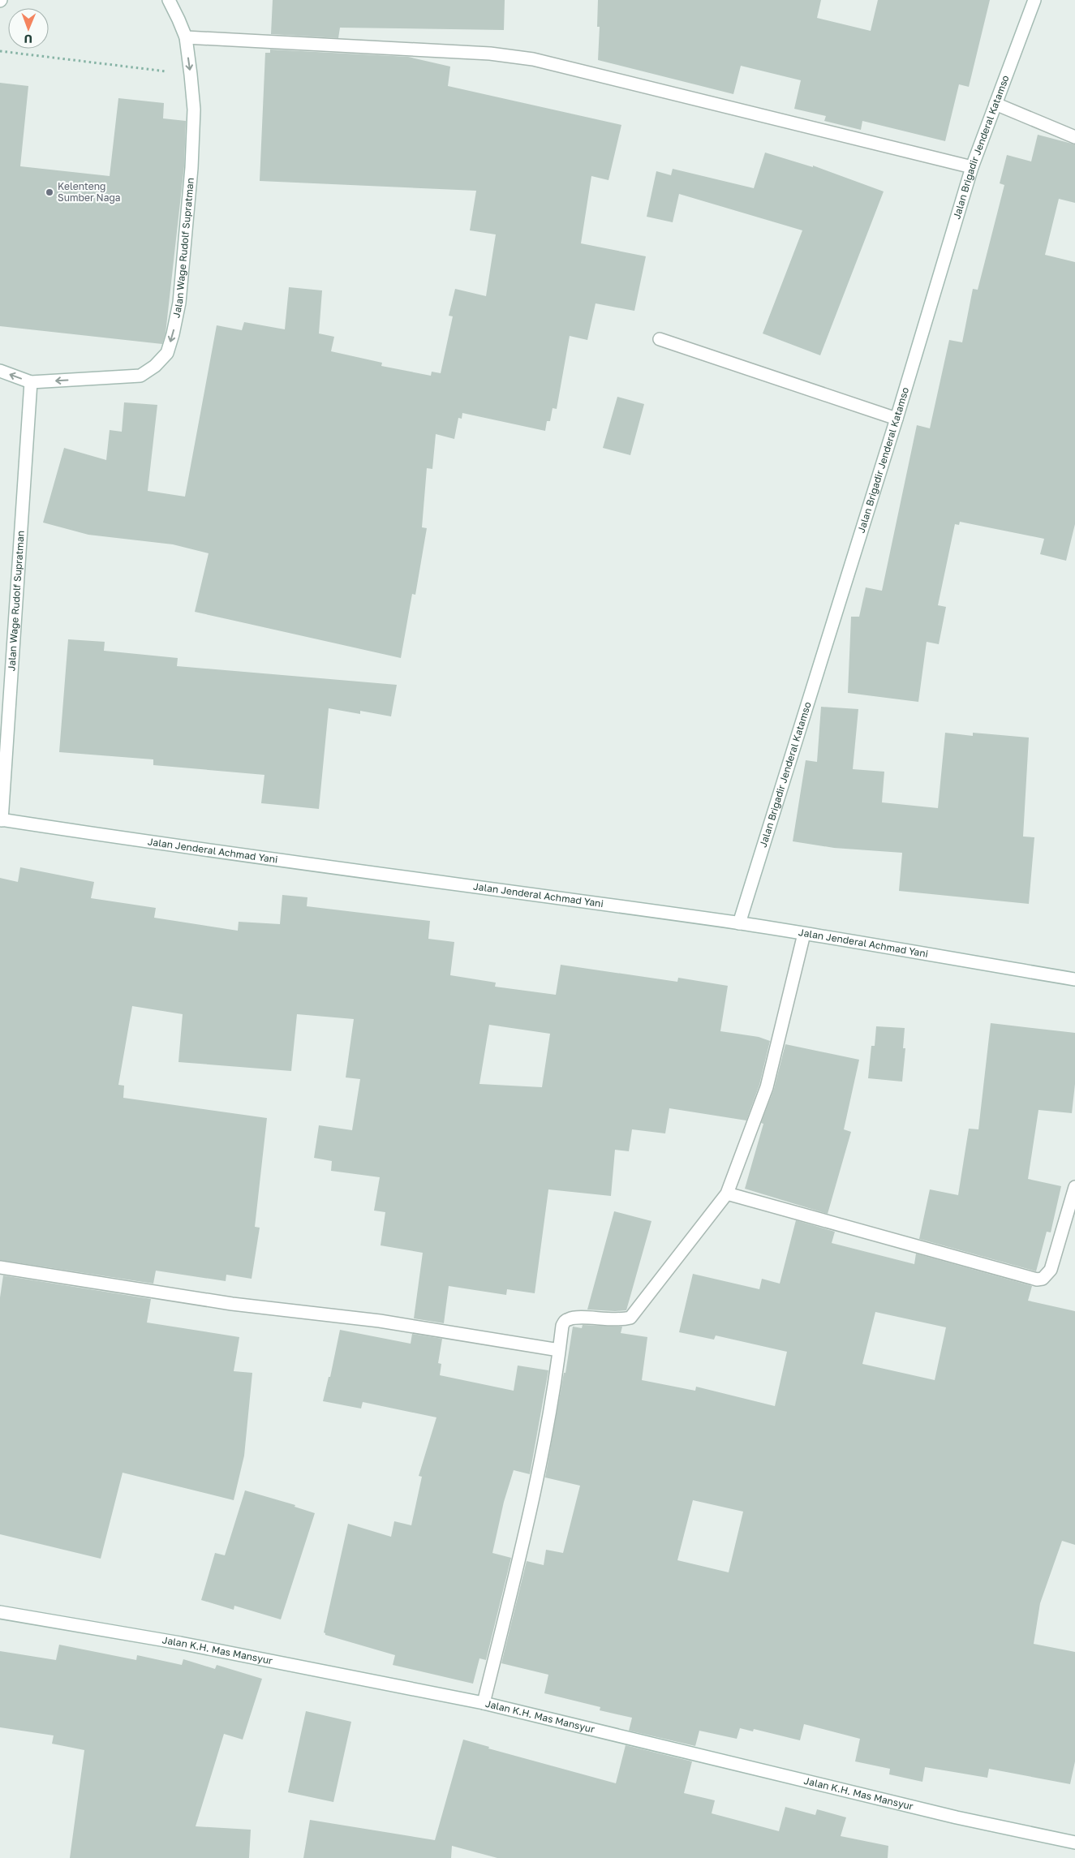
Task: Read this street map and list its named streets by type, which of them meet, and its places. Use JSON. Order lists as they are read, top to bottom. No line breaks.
{"streets":{"street":["Jalan Brigadir Jenderal Katamso","Jalan Wage Rudolf Supratman","Jalan Jenderal Achmad Yani","Jalan K.H. Mas Mansyur"]},"crossings":[["Jalan Brigadir Jenderal Katamso","Jalan Jenderal Achmad Yani"],["Jalan Wage Rudolf Supratman","Jalan Jenderal Achmad Yani"]],"places":["Kelenteng Sumber Naga"],"north":"bottom"}
